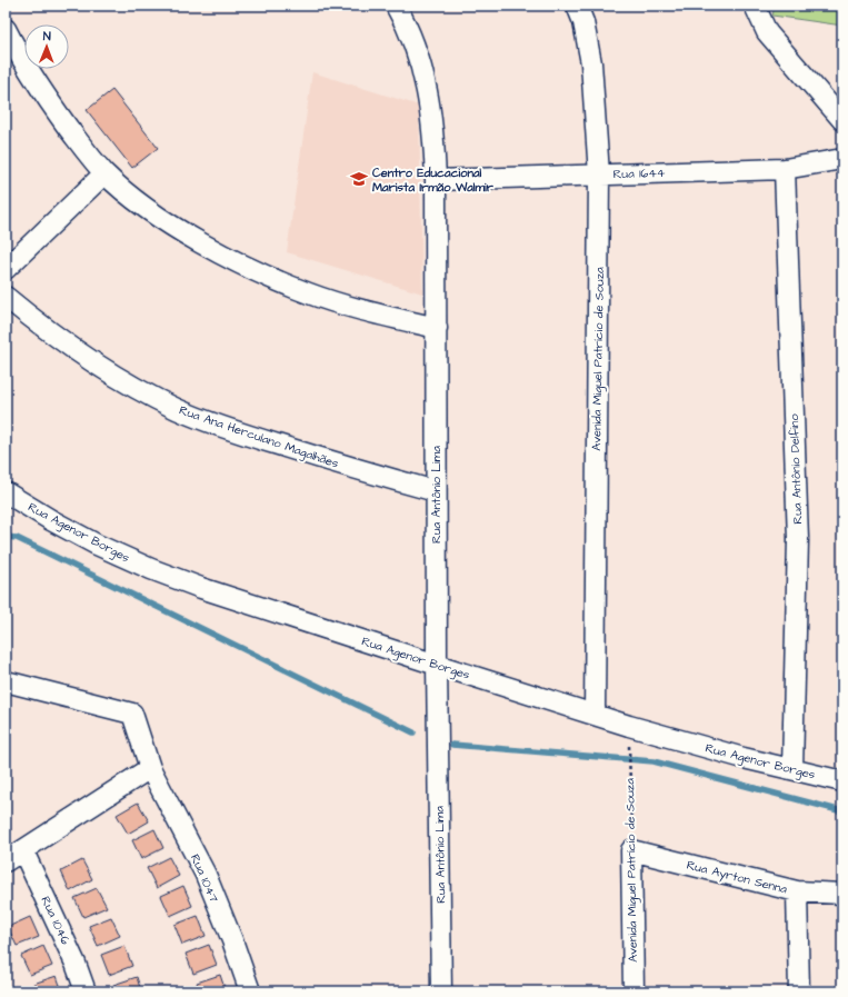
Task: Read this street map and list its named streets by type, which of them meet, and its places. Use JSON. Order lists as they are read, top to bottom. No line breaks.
{"streets":{"street":["Rua 1644","Avenida Miguel Patrício de Souza","Rua Ana Herculano Magalhães","Rua Antônio Delfino","Rua Antônio Lima","Rua Agenor Borges","Rua Ayrton Senna","Rua 1047","Rua 1046"]},"crossings":[["Rua 1644","Avenida Miguel Patrício de Souza"],["Rua 1644","Rua Antônio Delfino"],["Rua 1644","Rua Antônio Lima"],["Avenida Miguel Patrício de Souza","Rua Agenor Borges"],["Avenida Miguel Patrício de Souza","Rua Ayrton Senna"],["Rua Ana Herculano Magalhães","Rua Antônio Lima"],["Rua Antônio Delfino","Rua Agenor Borges"],["Rua Antônio Lima","Rua Agenor Borges"]],"places":{"school or university":["Centro Educacional Marista Irmão Walmir"]},"north":"top"}
